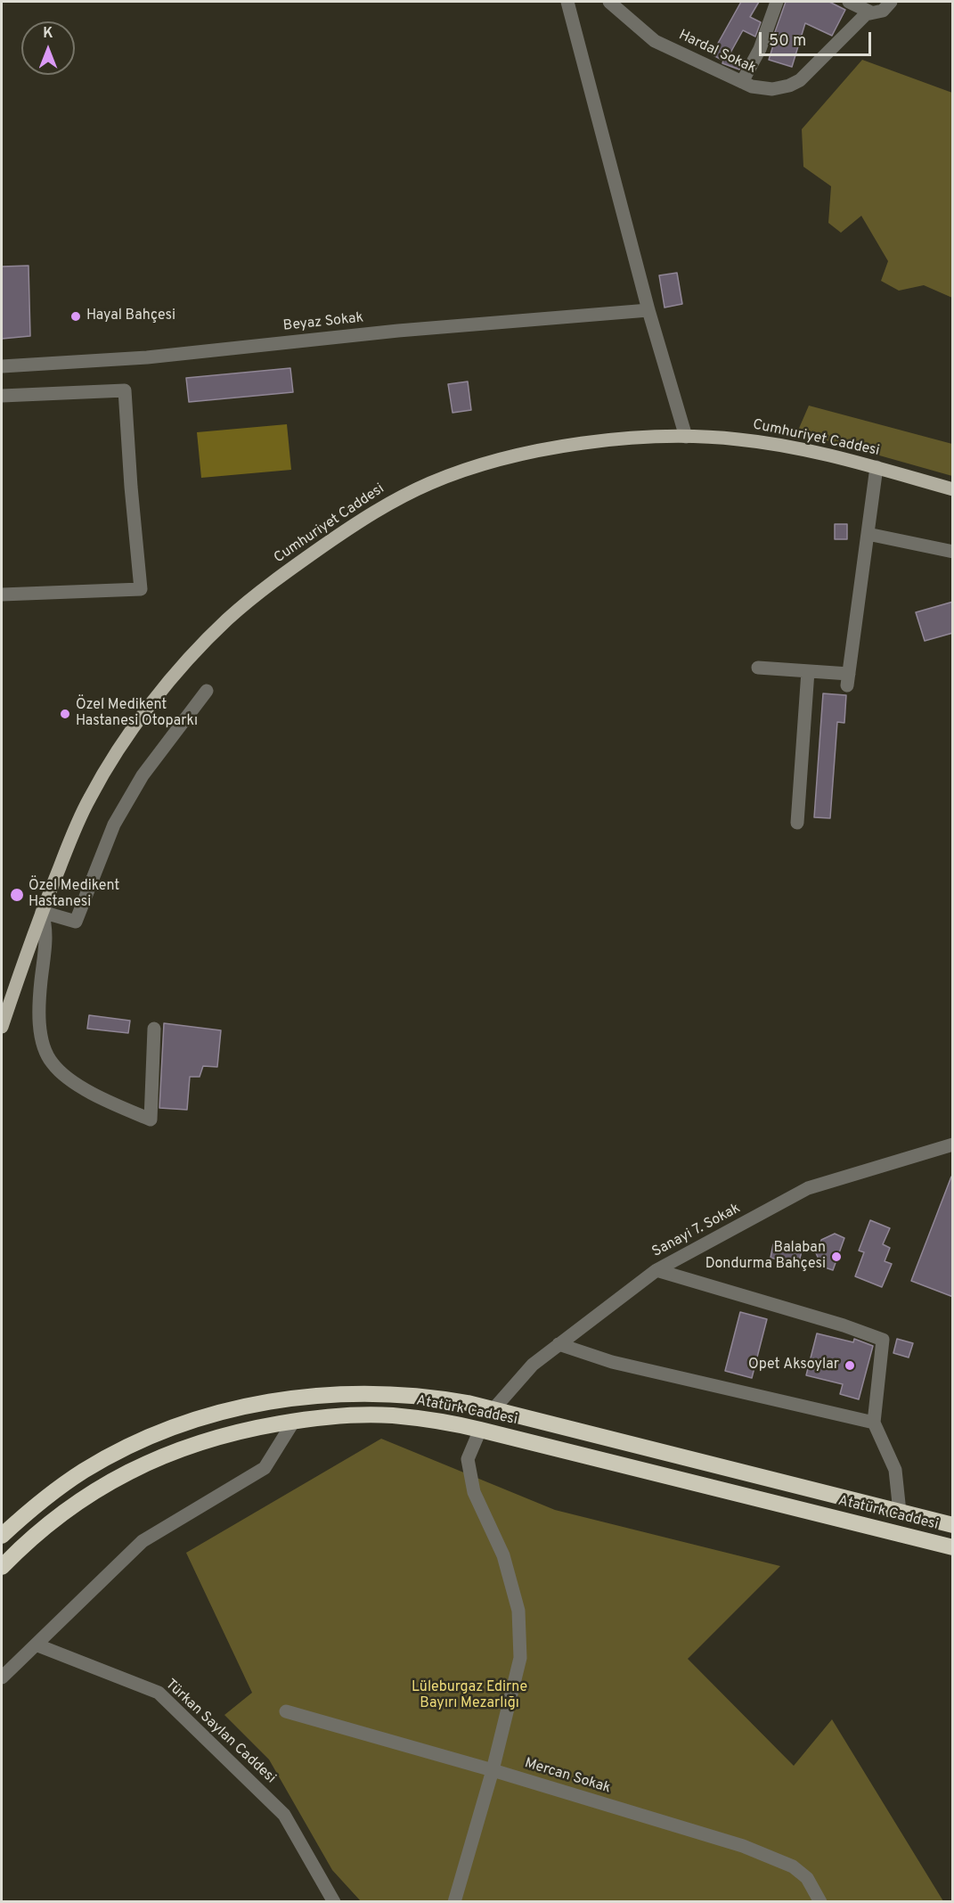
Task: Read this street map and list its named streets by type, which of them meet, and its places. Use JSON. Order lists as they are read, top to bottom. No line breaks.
{"streets":{"highway":["Atatürk Caddesi"],"main road":["Cumhuriyet Caddesi"],"street":["Hardal Sokak","Beyaz Sokak","Sanayi 7. Sokak","Türkan Saylan Caddesi","Mercan Sokak"]},"crossings":[["Sanayi 7. Sokak","Atatürk Caddesi"]],"parks":["Lüleburgaz Edirne Bayırı Mezarlığı"],"places":["Hayal Bahçesi","Özel Medikent Hastanesi Otoparkı","Özel Medikent Hastanesi","Balaban Dondurma Bahçesi","Opet Aksoylar"],"scale_bar":"50 m","north":"top"}
